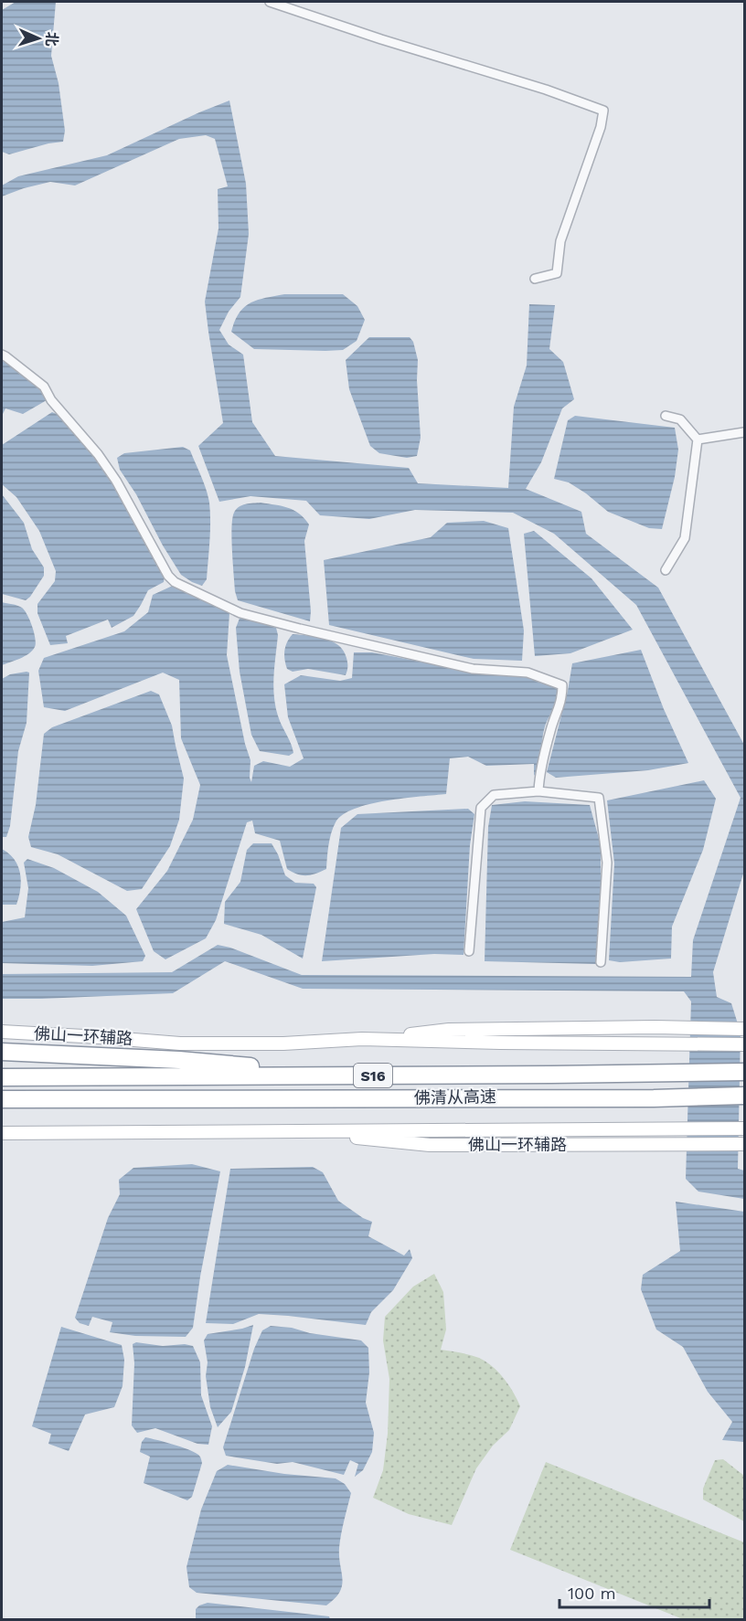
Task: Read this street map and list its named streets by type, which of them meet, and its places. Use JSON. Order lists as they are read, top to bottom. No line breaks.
{"streets":{"highway":["S16","佛清从高速"],"main road":["佛山一环辅路"]},"scale_bar":"100 m","north":"right"}
